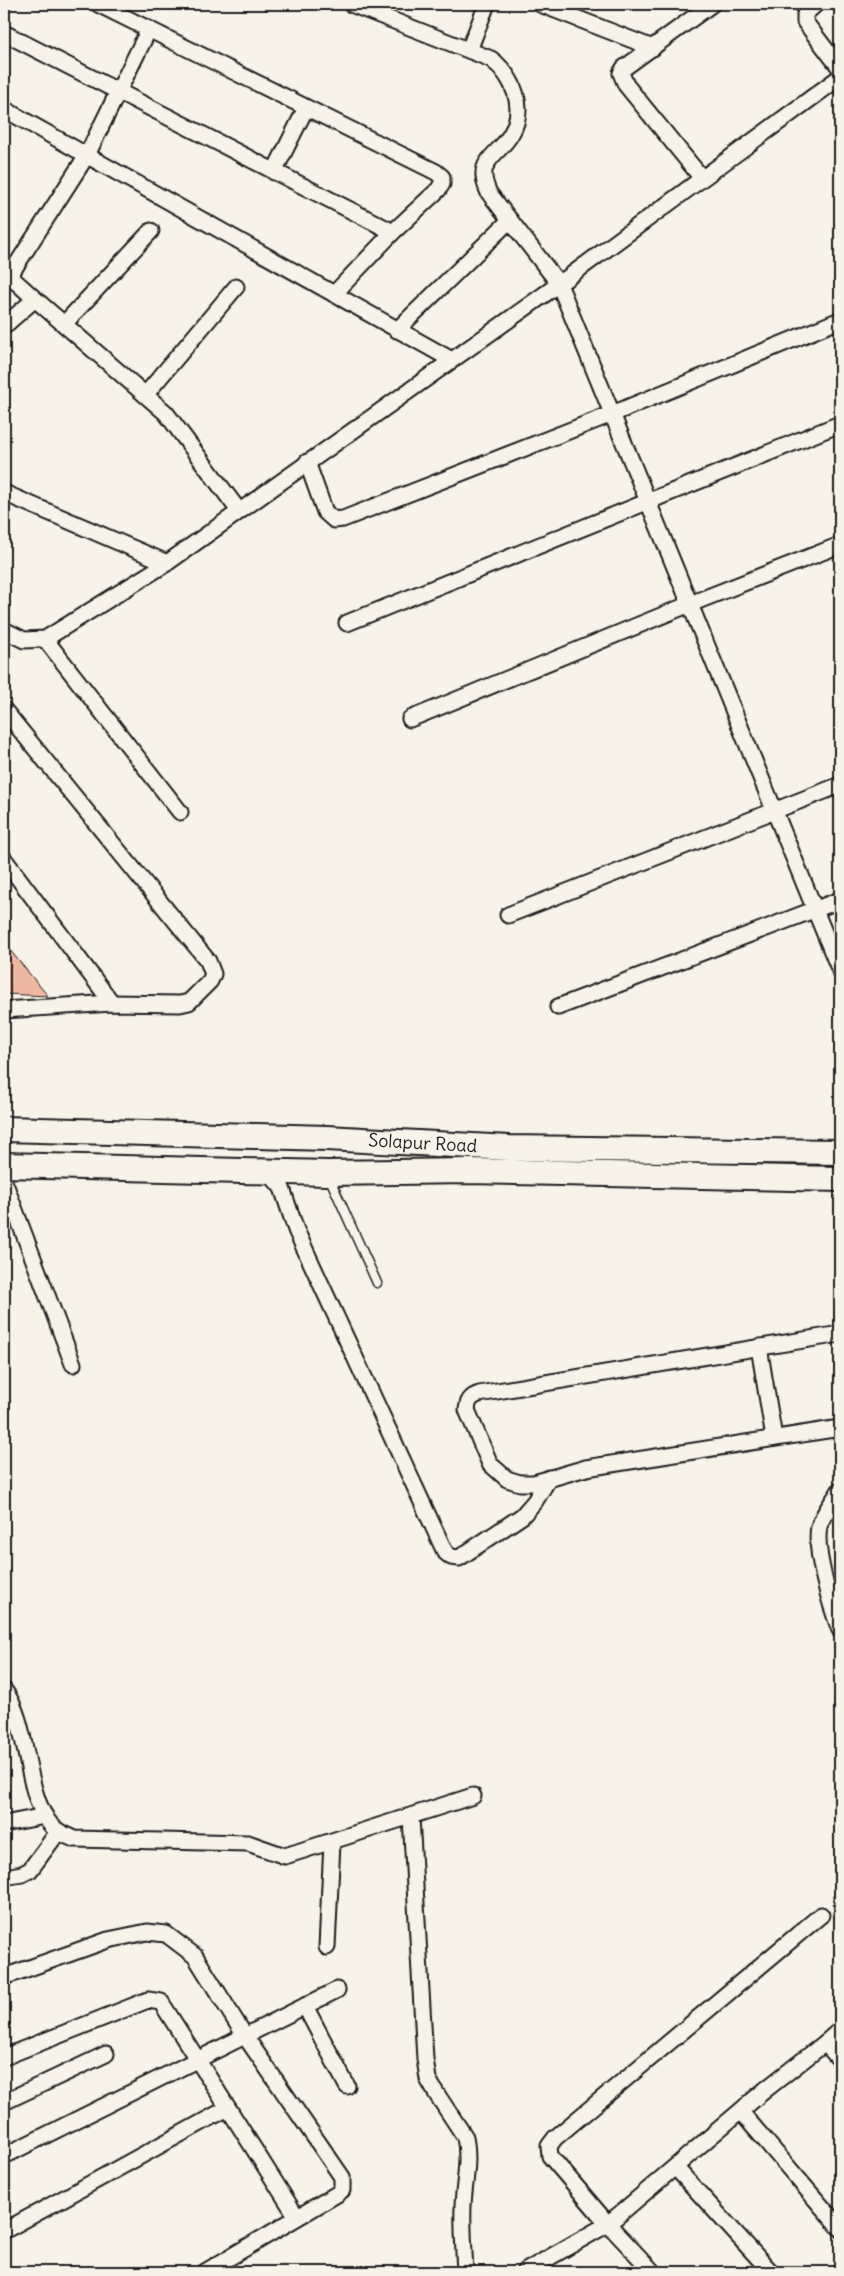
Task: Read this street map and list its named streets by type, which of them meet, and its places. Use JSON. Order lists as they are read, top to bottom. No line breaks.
{"streets":{"main road":["Solapur Road"]}}
